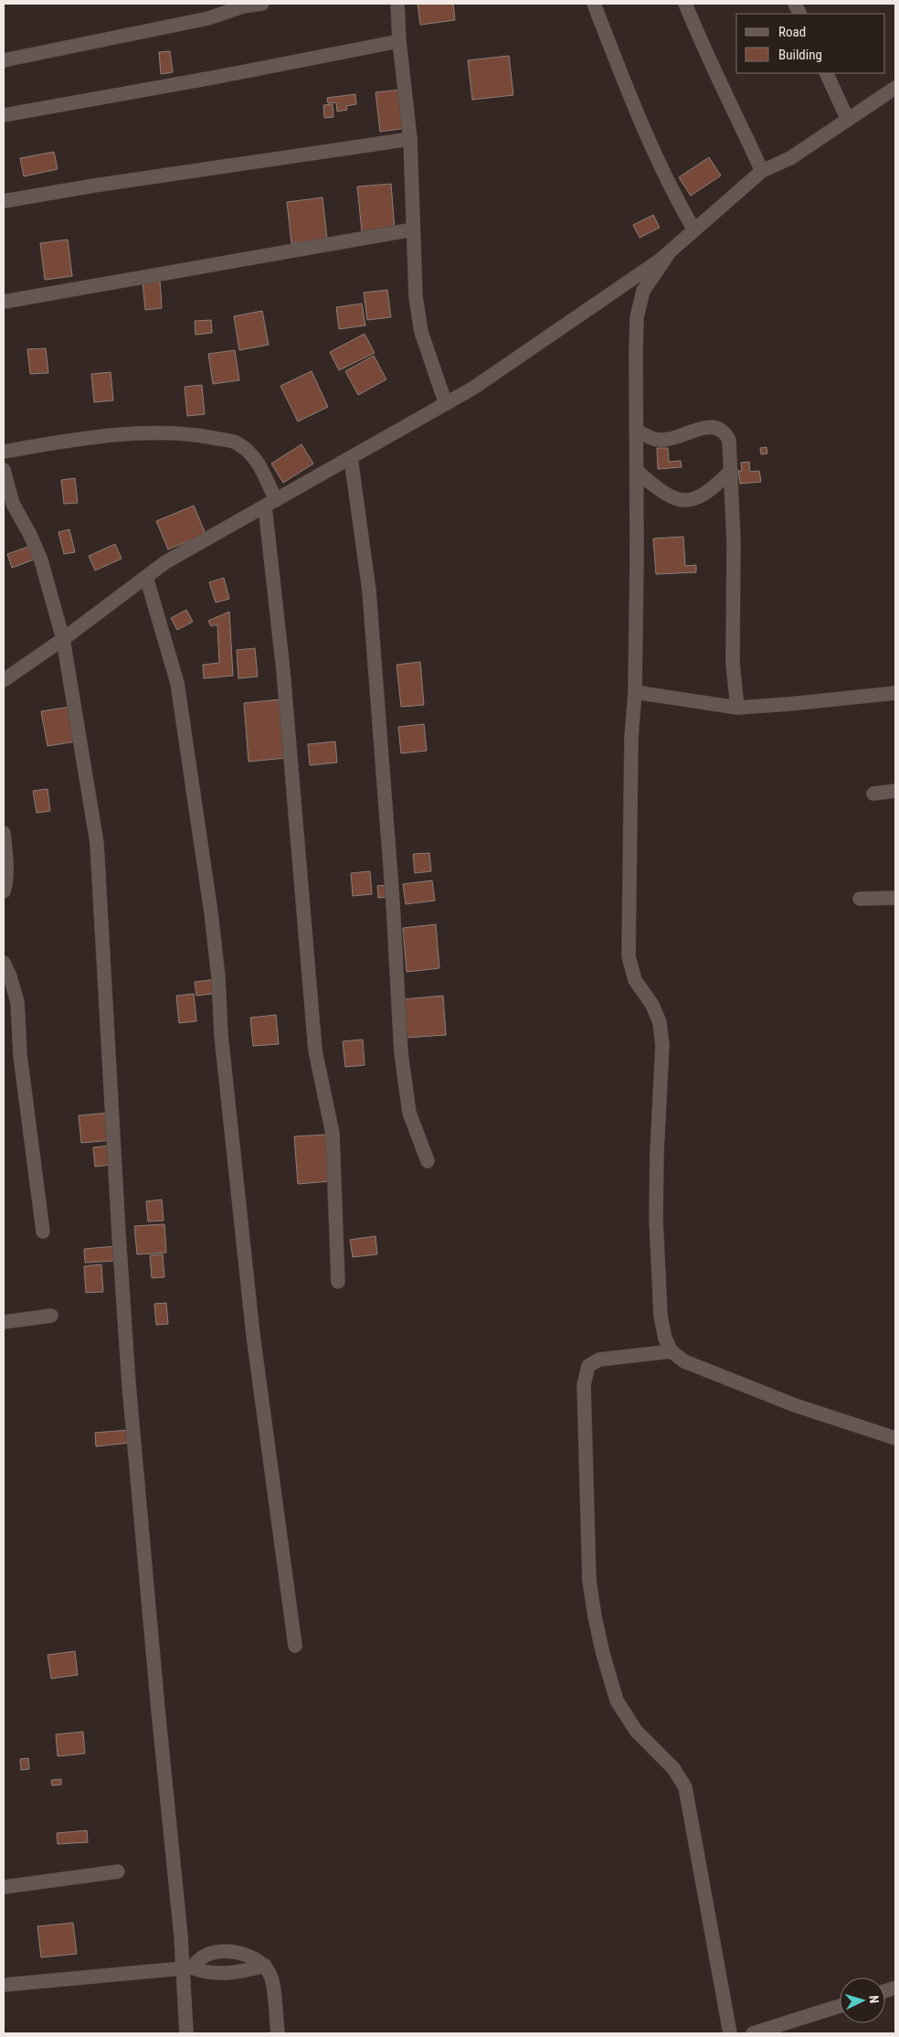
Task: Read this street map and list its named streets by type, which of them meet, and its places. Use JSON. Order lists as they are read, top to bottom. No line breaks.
{"legend":["Road","Building"],"north":"right"}
